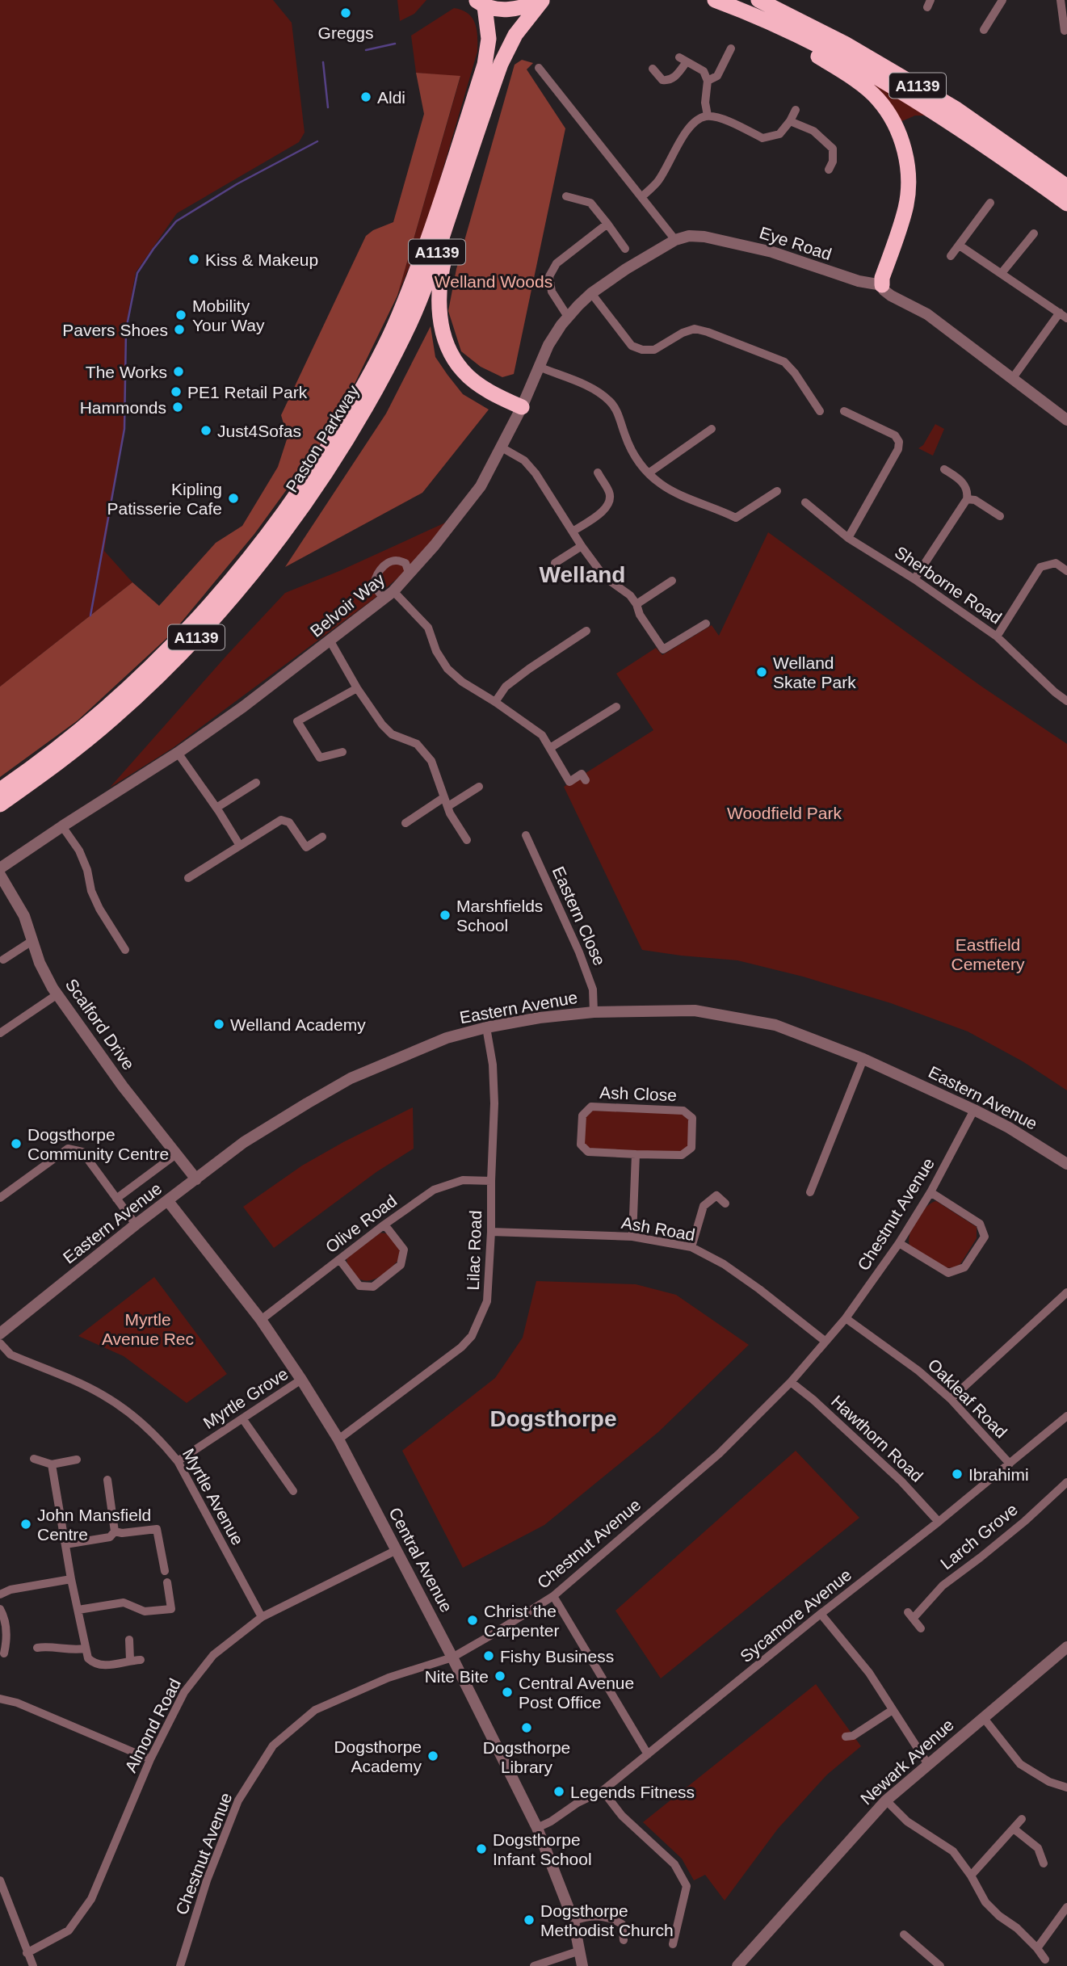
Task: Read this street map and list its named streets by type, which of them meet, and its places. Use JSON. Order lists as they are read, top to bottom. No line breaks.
{"streets":{"highway":["A1139","Paston Parkway"],"street":["Eye Road","Sherborne Road","Belvoir Way","Eastern Close","Eastern Avenue","Scalford Drive","Ash Close","Chestnut Avenue","Olive Road","Ash Road","Lilac Road","Myrtle Grove","Oakleaf Road","Hawthorn Road","Myrtle Avenue","Larch Grove","Central Avenue","Sycamore Avenue","Almond Road","Newark Avenue"]},"crossings":[["Eye Road","Belvoir Way"],["Eastern Close","Eastern Avenue"],["Eastern Avenue","Scalford Drive"],["Eastern Avenue","Chestnut Avenue"],["Eastern Avenue","Lilac Road"],["Eastern Avenue","Central Avenue"],["Chestnut Avenue","Ash Road"],["Chestnut Avenue","Oakleaf Road"],["Chestnut Avenue","Hawthorn Road"],["Chestnut Avenue","Central Avenue"],["Olive Road","Lilac Road"],["Olive Road","Central Avenue"],["Ash Road","Lilac Road"],["Lilac Road","Central Avenue"],["Myrtle Grove","Myrtle Avenue"],["Myrtle Grove","Central Avenue"],["Oakleaf Road","Sycamore Avenue"],["Hawthorn Road","Sycamore Avenue"],["Myrtle Avenue","Almond Road"],["Central Avenue","Sycamore Avenue"],["Central Avenue","Almond Road"]],"districts":["Welland","Dogsthorpe"],"parks":["Welland Woods","Woodfield Park","Eastfield Cemetery","Myrtle Avenue Rec"],"places":["Greggs","Aldi","Kiss & Makeup","Mobility Your Way","Pavers Shoes","The Works","PE1 Retail Park","Hammonds","Just4Sofas","Kipling Patisserie Cafe","Welland Skate Park","Marshfields School","Welland Academy","Dogsthorpe Community Centre","Ibrahimi","John Mansfield Centre","Christ the Carpenter","Fishy Business","Nite Bite","Central Avenue Post Office","Dogsthorpe Library","Dogsthorpe Academy","Legends Fitness","Dogsthorpe Infant School","Dogsthorpe Methodist Church"]}
